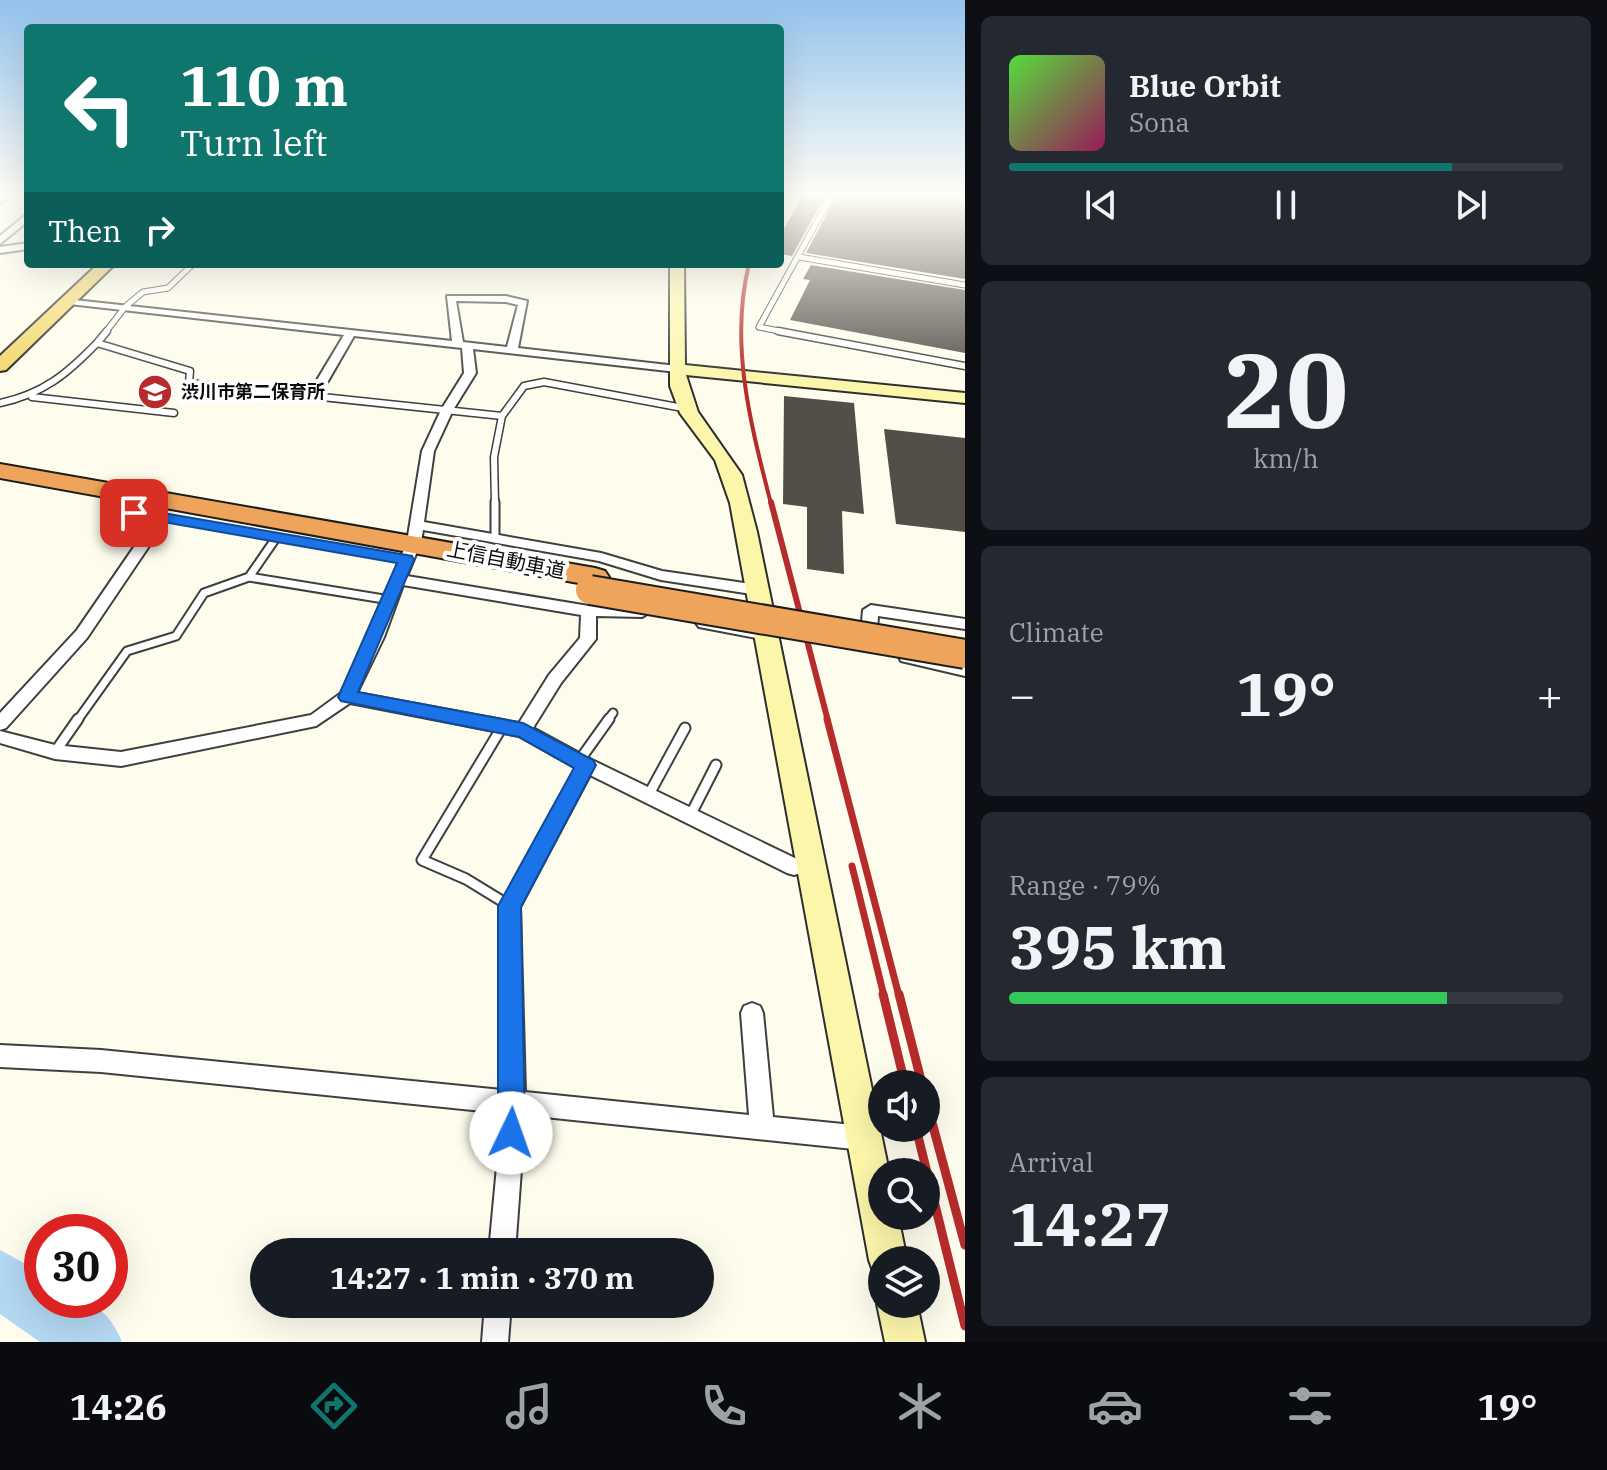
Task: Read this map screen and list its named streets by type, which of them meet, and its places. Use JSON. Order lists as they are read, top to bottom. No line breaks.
{"streets":{"highway":["上信自動車道"]},"places":{"school or university":["渋川市第二保育所"]},"page":{"turn":["110 m","Turn left"],"song":["Blue Orbit","Sona"],"then":"Then","tile":[["20","km/h"],"Climate",["Range · 79%","395 km"],["Arrival","14:27"]],"heat":["−","19°","+"],"limit":"30","trip":"14:27 · 1 min · 370 m","tabs":["14:26","19°"]}}
